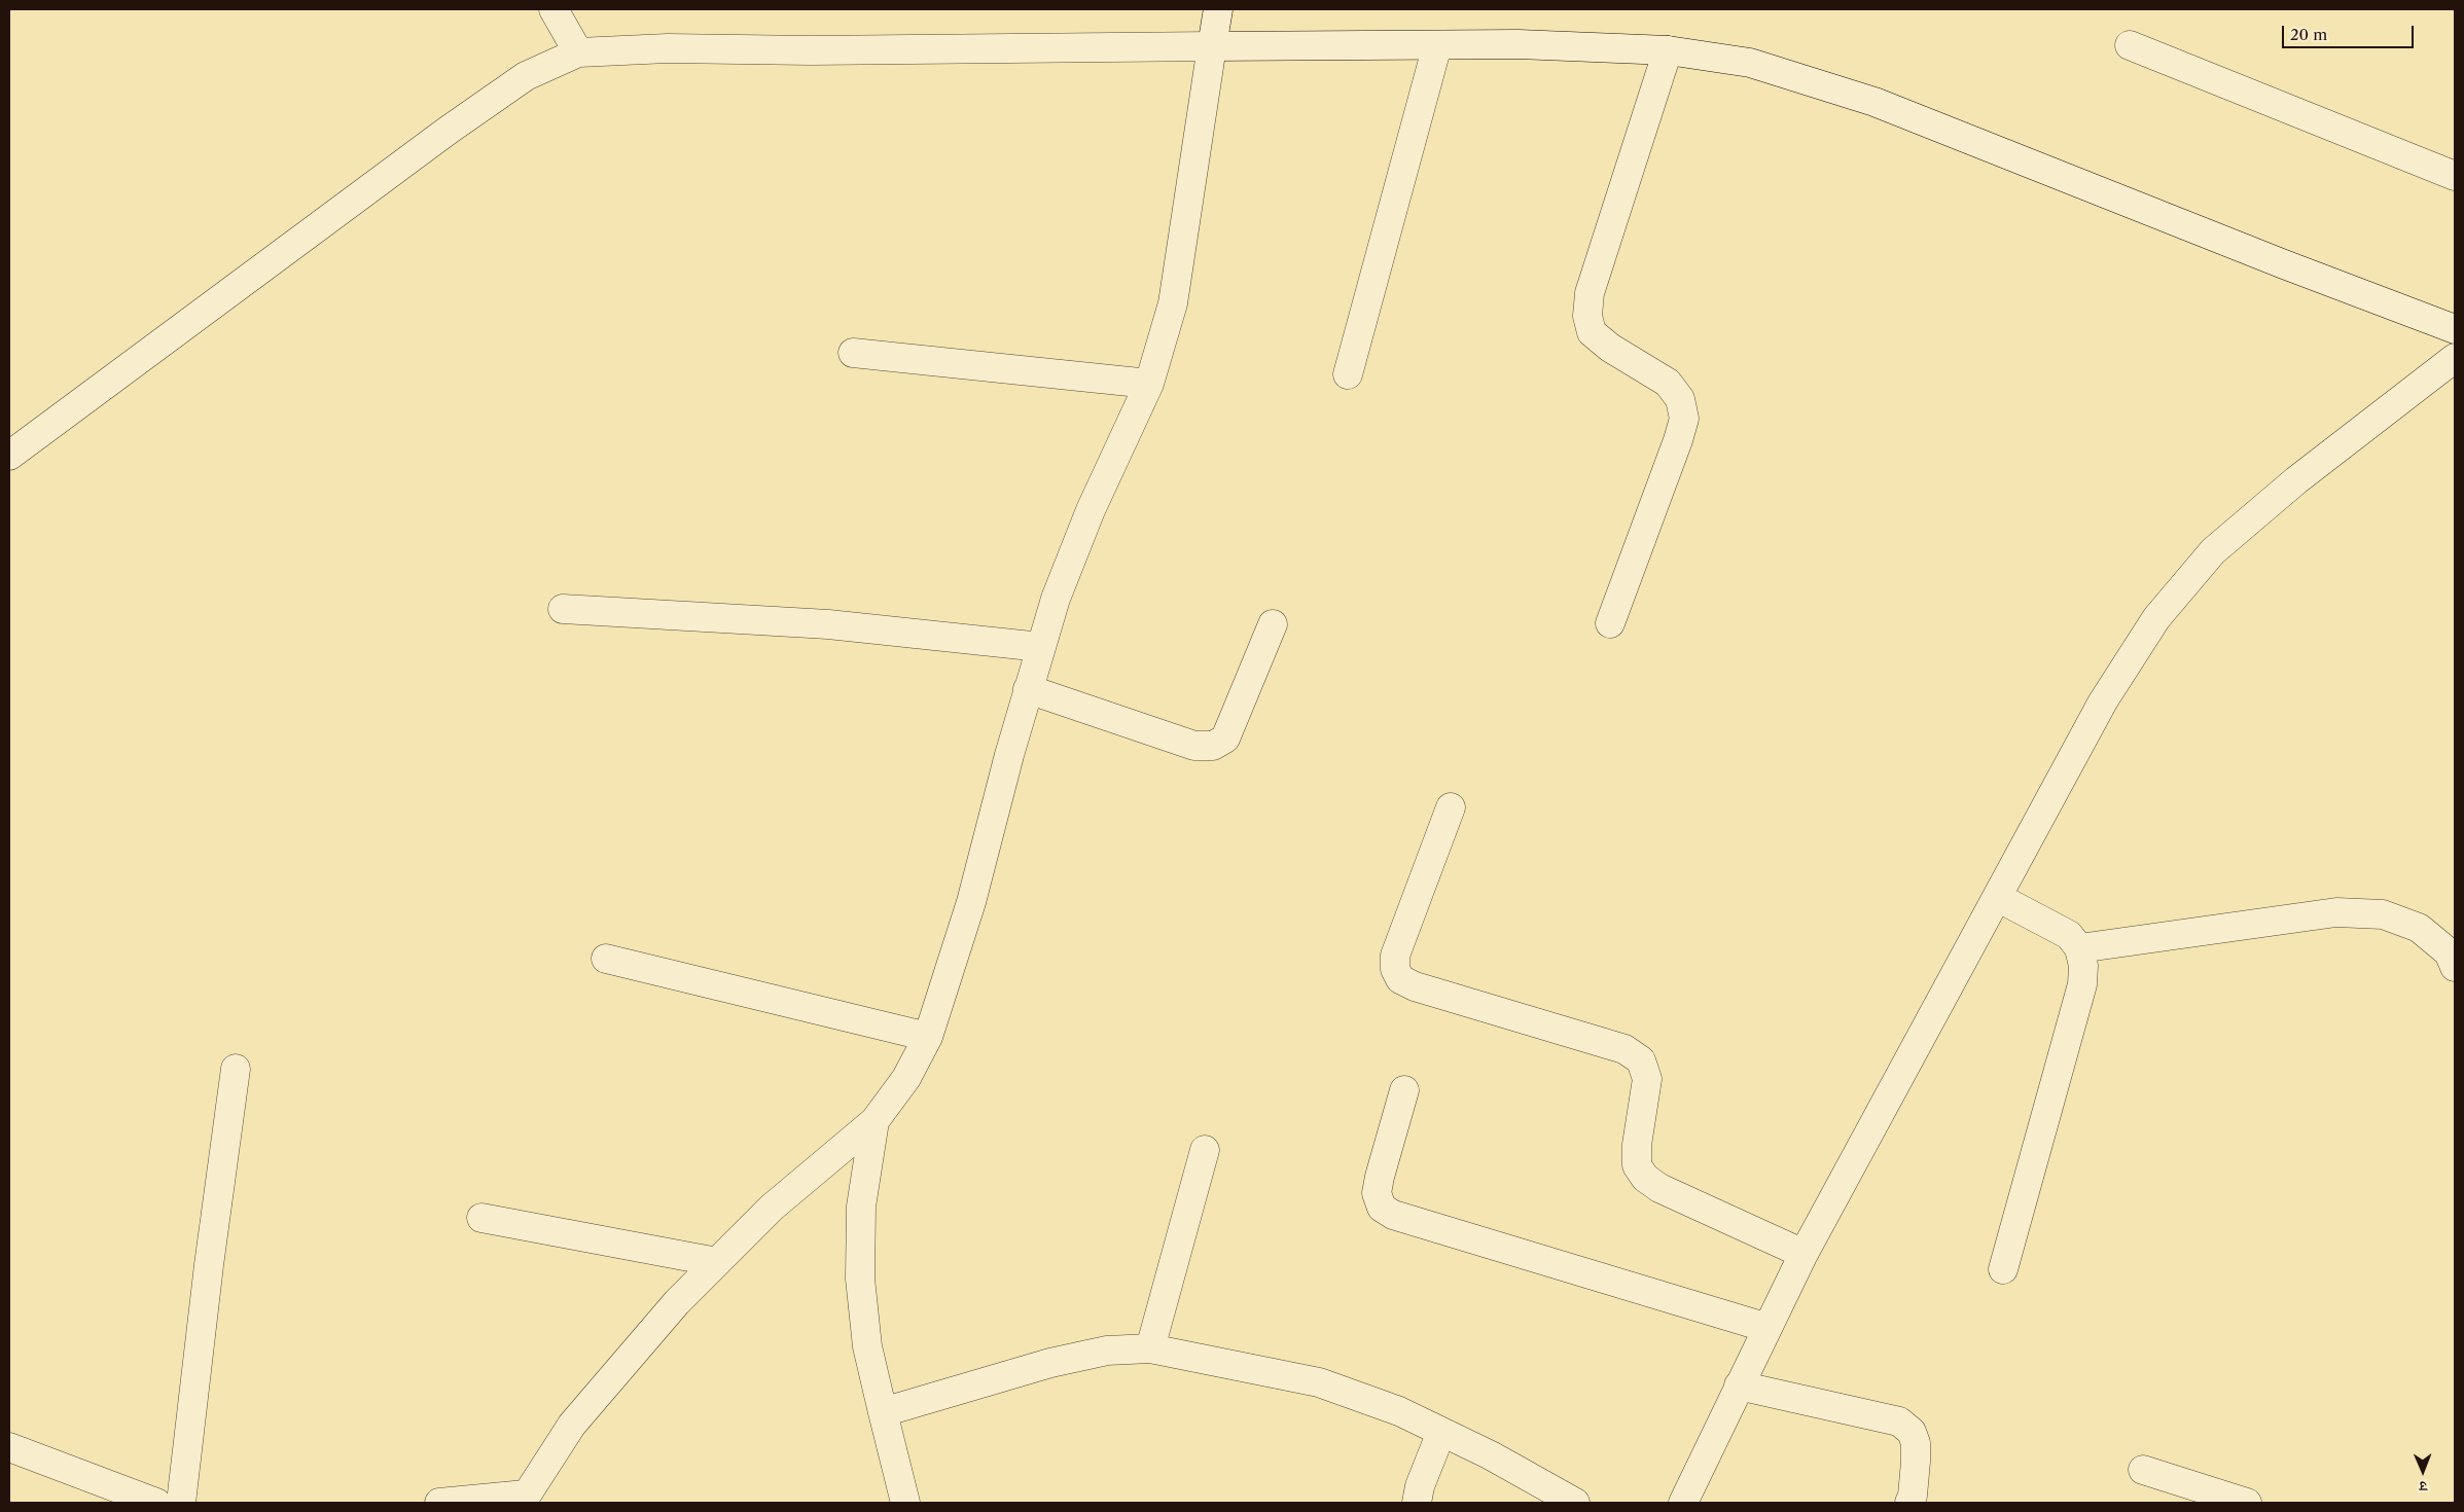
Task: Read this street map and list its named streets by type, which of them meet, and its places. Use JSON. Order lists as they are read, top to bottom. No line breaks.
{"scale_bar":"20 m","north":"bottom"}
